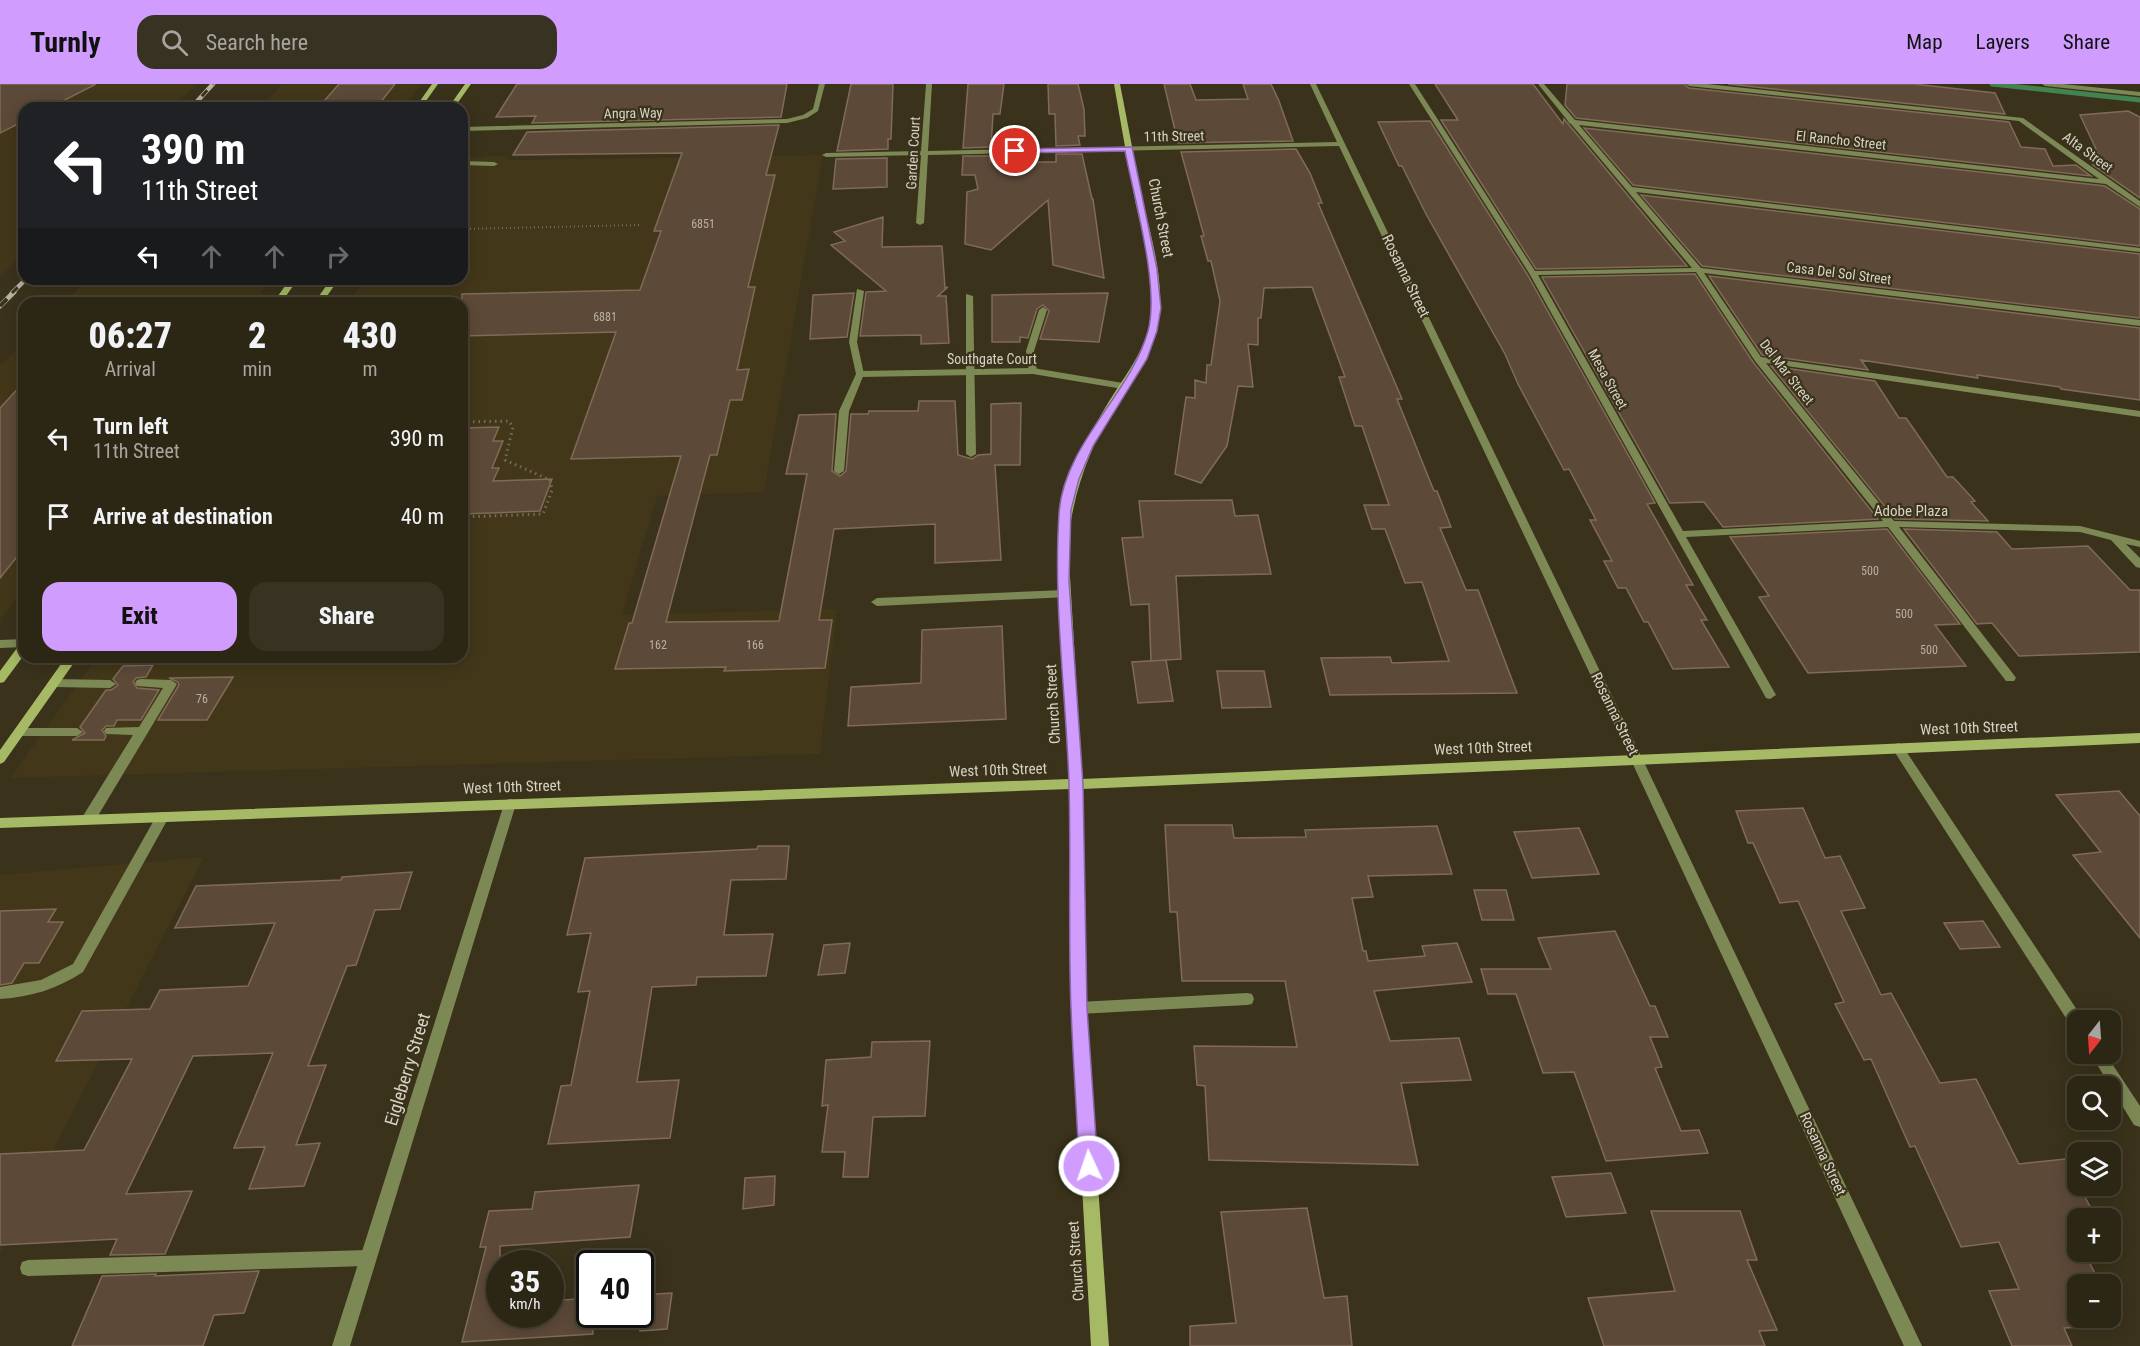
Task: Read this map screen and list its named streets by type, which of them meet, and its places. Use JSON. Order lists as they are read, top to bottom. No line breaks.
{"streets":{"street":["Angra Way","11th Street","El Rancho Street","Alta Street","Garden Court","Church Street","Casa Del Sol Street","Rosanna Street","Southgate Court","Del Mar Street","Mesa Street","Adobe Plaza","West 10th Street","Eigleberry Street"]},"crossings":[["11th Street","Garden Court"],["11th Street","Church Street"],["11th Street","Rosanna Street"],["El Rancho Street","Alta Street"],["El Rancho Street","Del Mar Street"],["Church Street","Southgate Court"],["Church Street","West 10th Street"],["Casa Del Sol Street","Del Mar Street"],["Casa Del Sol Street","Mesa Street"],["Rosanna Street","West 10th Street"],["Del Mar Street","Adobe Plaza"],["Mesa Street","Adobe Plaza"],["West 10th Street","Eigleberry Street"]],"house_numbers":["6851","6881","500","500","162","166","500","76"],"north":"bottom","page":{"header":"Turnly","search":"Search here","nav":["Map","Layers","Share"],"turn":["390 m","11th Street"],"eta":["06:27","Arrival","2","min","430","m"],"list":[{"name":"Turn left","note":"11th Street","value":"390 m"},{"name":"Arrive at destination","value":"40 m"}],"buttons":["Exit","Share"],"map_buttons":["+","−"],"speed":"35 km/h","limit":"40"}}
